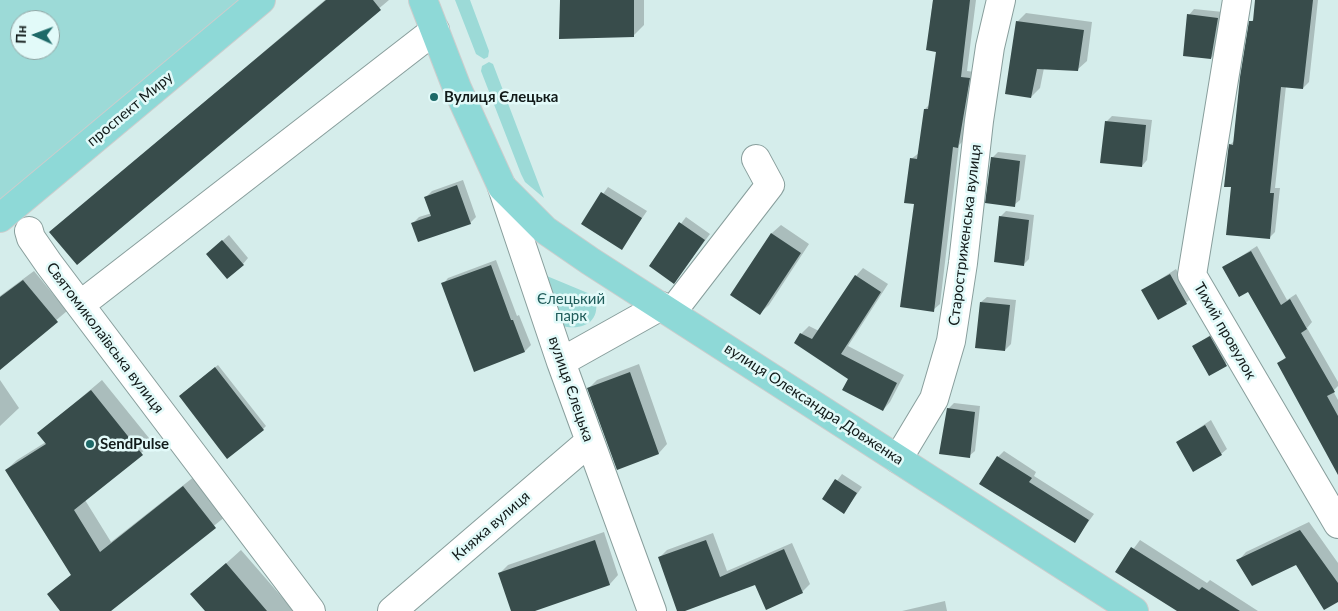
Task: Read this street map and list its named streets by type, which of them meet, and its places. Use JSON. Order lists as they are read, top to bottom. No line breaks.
{"streets":{"main road":["проспект Миру","вулиця Єлецька","вулиця Олександра Довженка"],"street":["Старостриженська вулиця","Тихий провулок","Святомиколаївська вулиця","Княжа вулиця"]},"crossings":[["Старостриженська вулиця","вулиця Олександра Довженка"],["вулиця Єлецька","вулиця Олександра Довженка"],["вулиця Єлецька","Княжа вулиця"]],"parks":["Єлецький парк"],"places":["Вулиця Єлецька","SendPulse"],"north":"left"}
